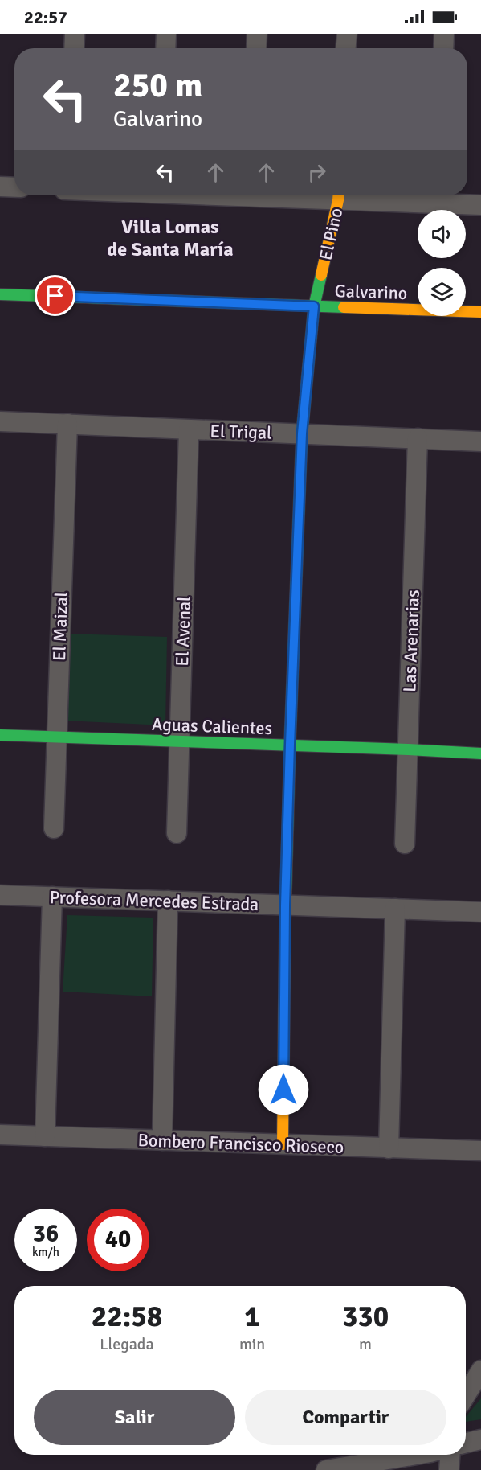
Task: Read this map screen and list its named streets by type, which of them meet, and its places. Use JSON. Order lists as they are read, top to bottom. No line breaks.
{"streets":{"street":["El Pino","Galvarino","El Trigal","El Maizal","El Avenal","Las Arenarias","Aguas Calientes","Profesora Mercedes Estrada","Bombero Francisco Rioseco"]},"crossings":[["El Pino","Galvarino"],["El Pino","El Trigal"],["El Pino","Aguas Calientes"],["El Pino","Profesora Mercedes Estrada"],["El Pino","Bombero Francisco Rioseco"],["El Trigal","El Maizal"],["El Trigal","El Avenal"],["El Trigal","Las Arenarias"],["El Maizal","Aguas Calientes"],["El Avenal","Aguas Calientes"],["Las Arenarias","Aguas Calientes"]],"districts":["Villa Lomas de Santa María"],"page":{"status":"22:57","turn":["250 m","Galvarino"],"speed":"36 km/h","limit":"40","eta":["22:58","Llegada","1","min","330","m"],"buttons":["Salir","Compartir"]}}
